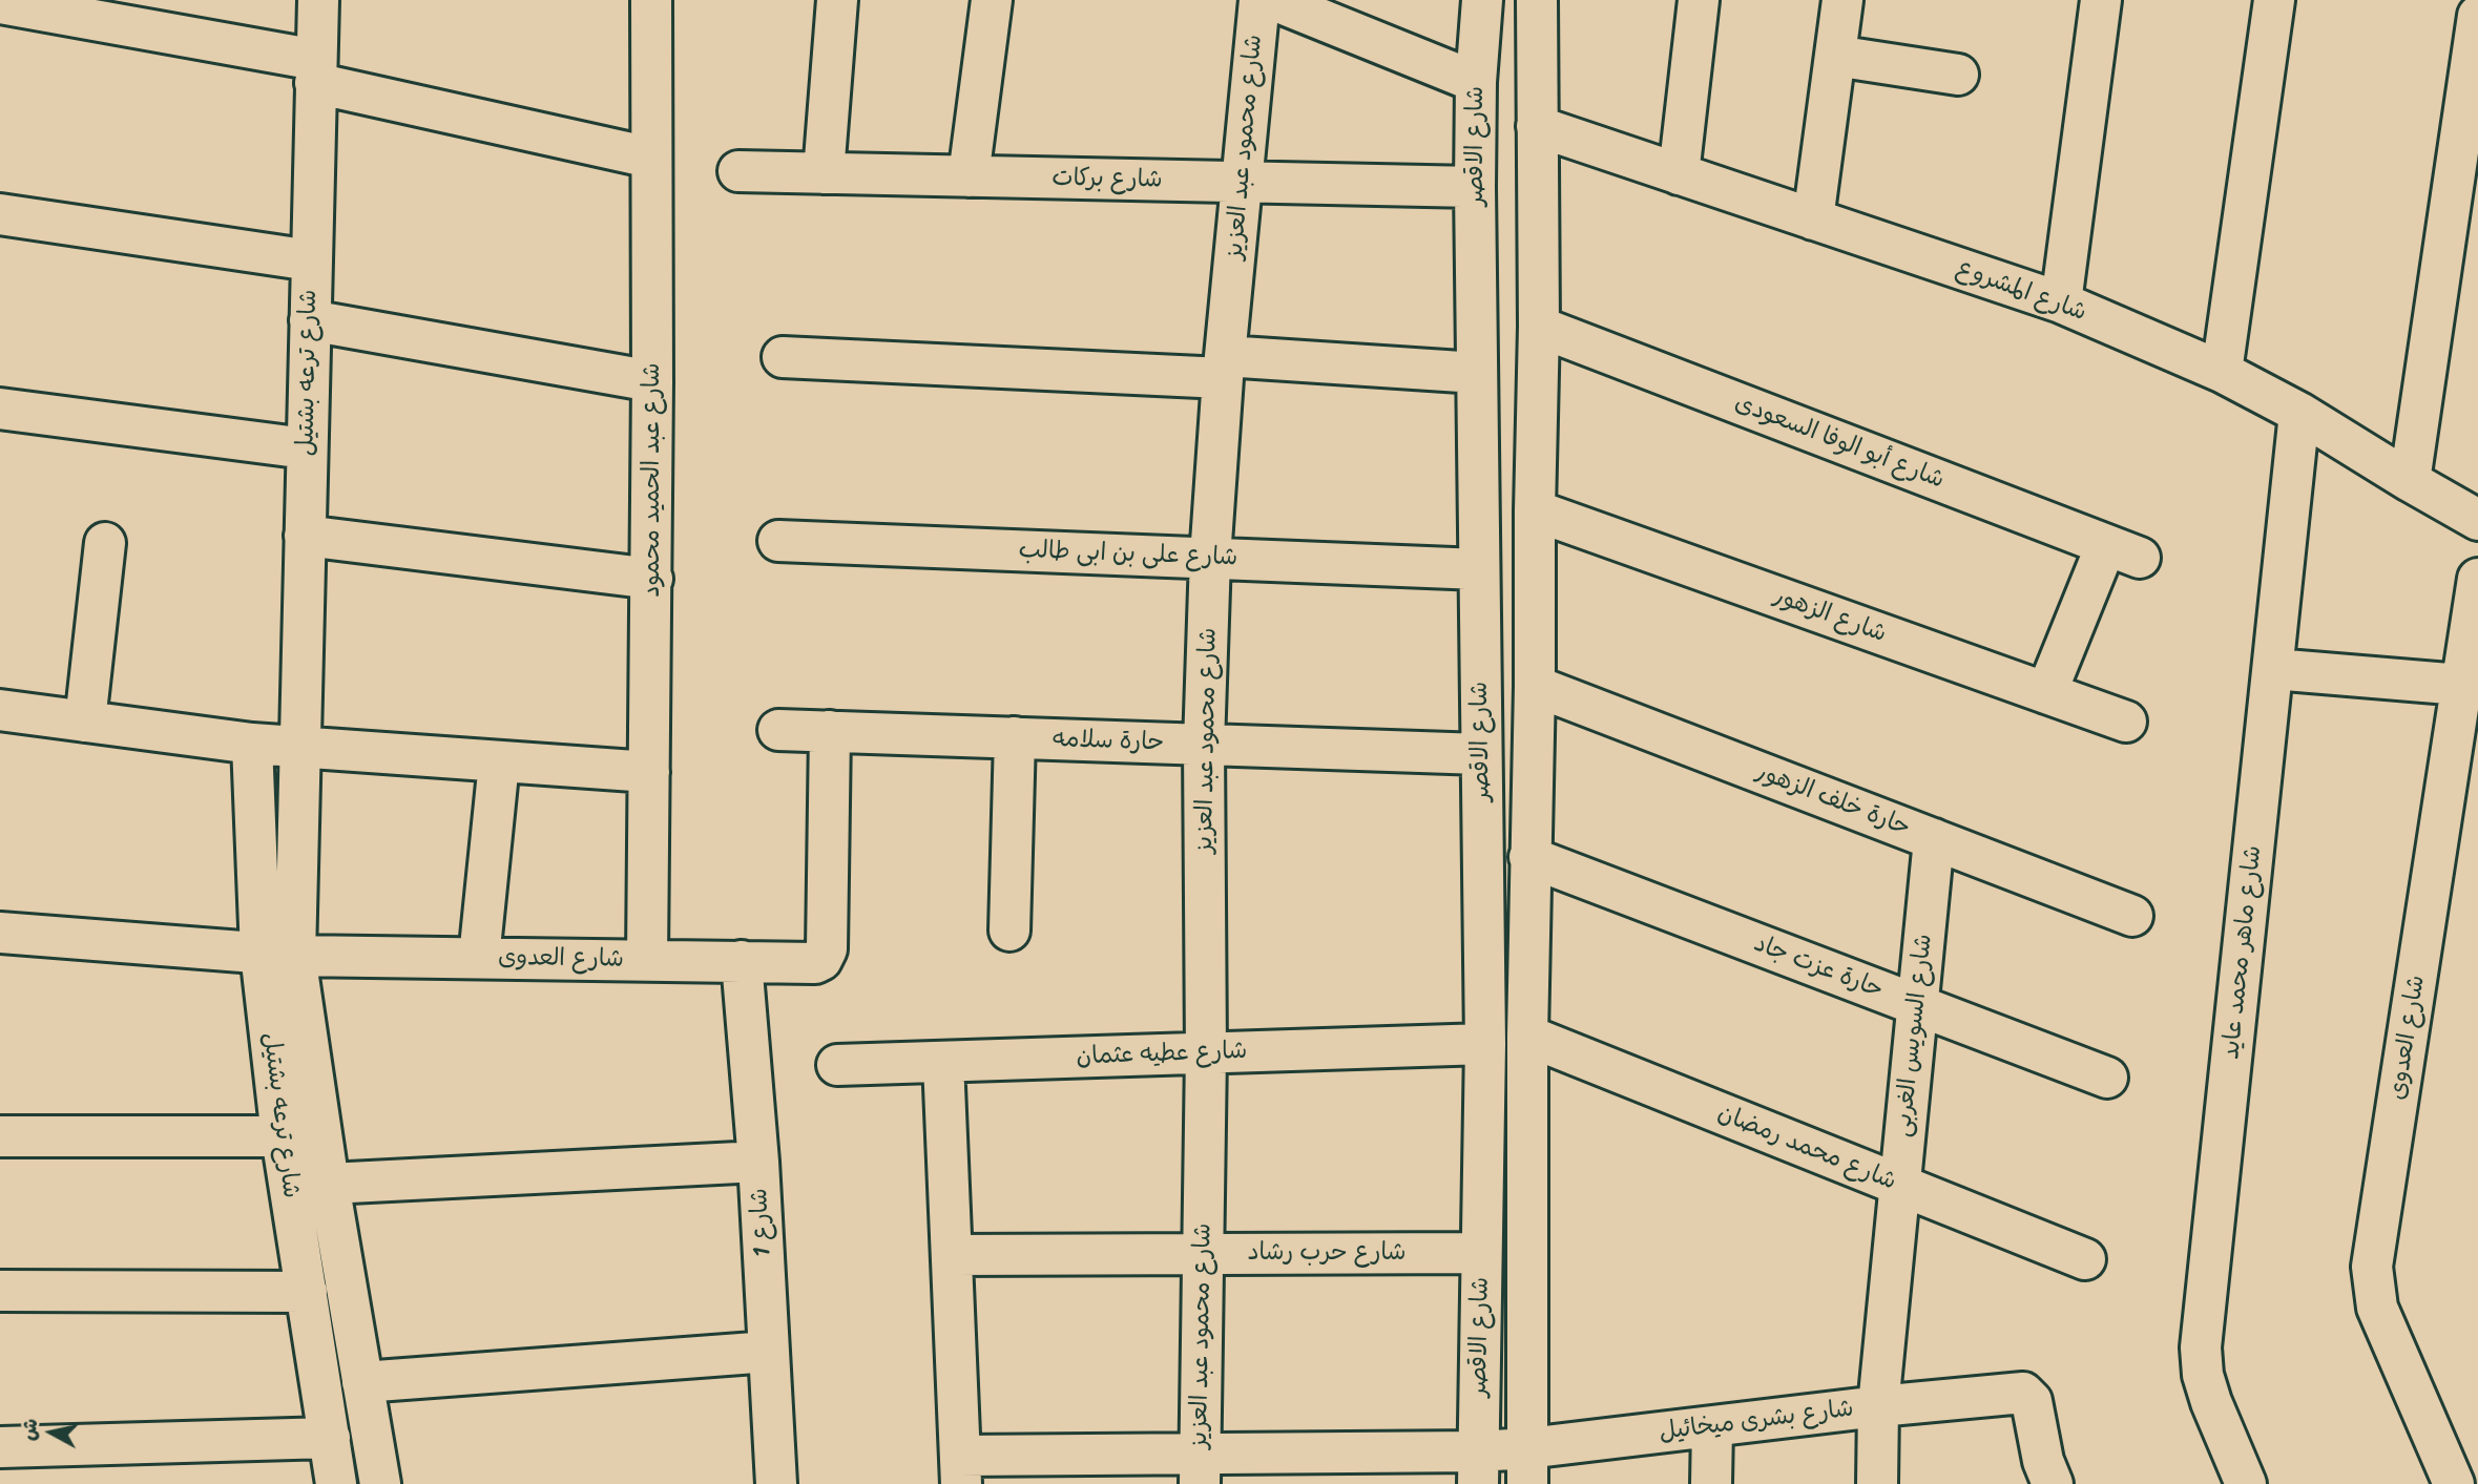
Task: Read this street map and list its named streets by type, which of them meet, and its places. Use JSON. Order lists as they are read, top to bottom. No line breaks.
{"streets":{"street":["شارع الاقصر","شارع محمود عبد العزيز","شارع بركات","شارع المشروع","شارع ترعه بشتيل","شارع أبو الوفا السعودى","شارع عبد الحميد محمود","شارع على بن ابى طالب","شارع الزهور","حارة سلامه","حارة خلف الزهور","شارع ماهر محمد عايد","شارع العدوى","حارة عزت جاد","شارع السويس الغربى","شارع عطيه عثمان","شارع محمد رمضان","شارع 1","شارع حرب رشاد","شارع بشرى ميخائيل"]},"crossings":[["شارع الاقصر","شارع بركات"],["شارع الاقصر","شارع المشروع"],["شارع الاقصر","شارع أبو الوفا السعودى"],["شارع الاقصر","شارع على بن ابى طالب"],["شارع الاقصر","شارع الزهور"],["شارع الاقصر","حارة سلامه"],["شارع الاقصر","حارة خلف الزهور"],["شارع الاقصر","حارة عزت جاد"],["شارع الاقصر","شارع عطيه عثمان"],["شارع الاقصر","شارع محمد رمضان"],["شارع الاقصر","شارع حرب رشاد"],["شارع الاقصر","شارع بشرى ميخائيل"],["شارع محمود عبد العزيز","شارع بركات"],["شارع محمود عبد العزيز","شارع على بن ابى طالب"],["شارع محمود عبد العزيز","حارة سلامه"],["شارع محمود عبد العزيز","شارع عطيه عثمان"],["شارع محمود عبد العزيز","شارع حرب رشاد"],["شارع محمود عبد العزيز","شارع بشرى ميخائيل"],["شارع المشروع","شارع ماهر محمد عايد"],["شارع ترعه بشتيل","شارع العدوى"],["شارع أبو الوفا السعودى","شارع الزهور"],["شارع عبد الحميد محمود","شارع العدوى"],["حارة سلامه","شارع العدوى"],["حارة خلف الزهور","شارع السويس الغربى"],["شارع العدوى","شارع 1"],["حارة عزت جاد","شارع السويس الغربى"],["شارع السويس الغربى","شارع محمد رمضان"],["شارع السويس الغربى","شارع بشرى ميخائيل"]],"north":"left"}
